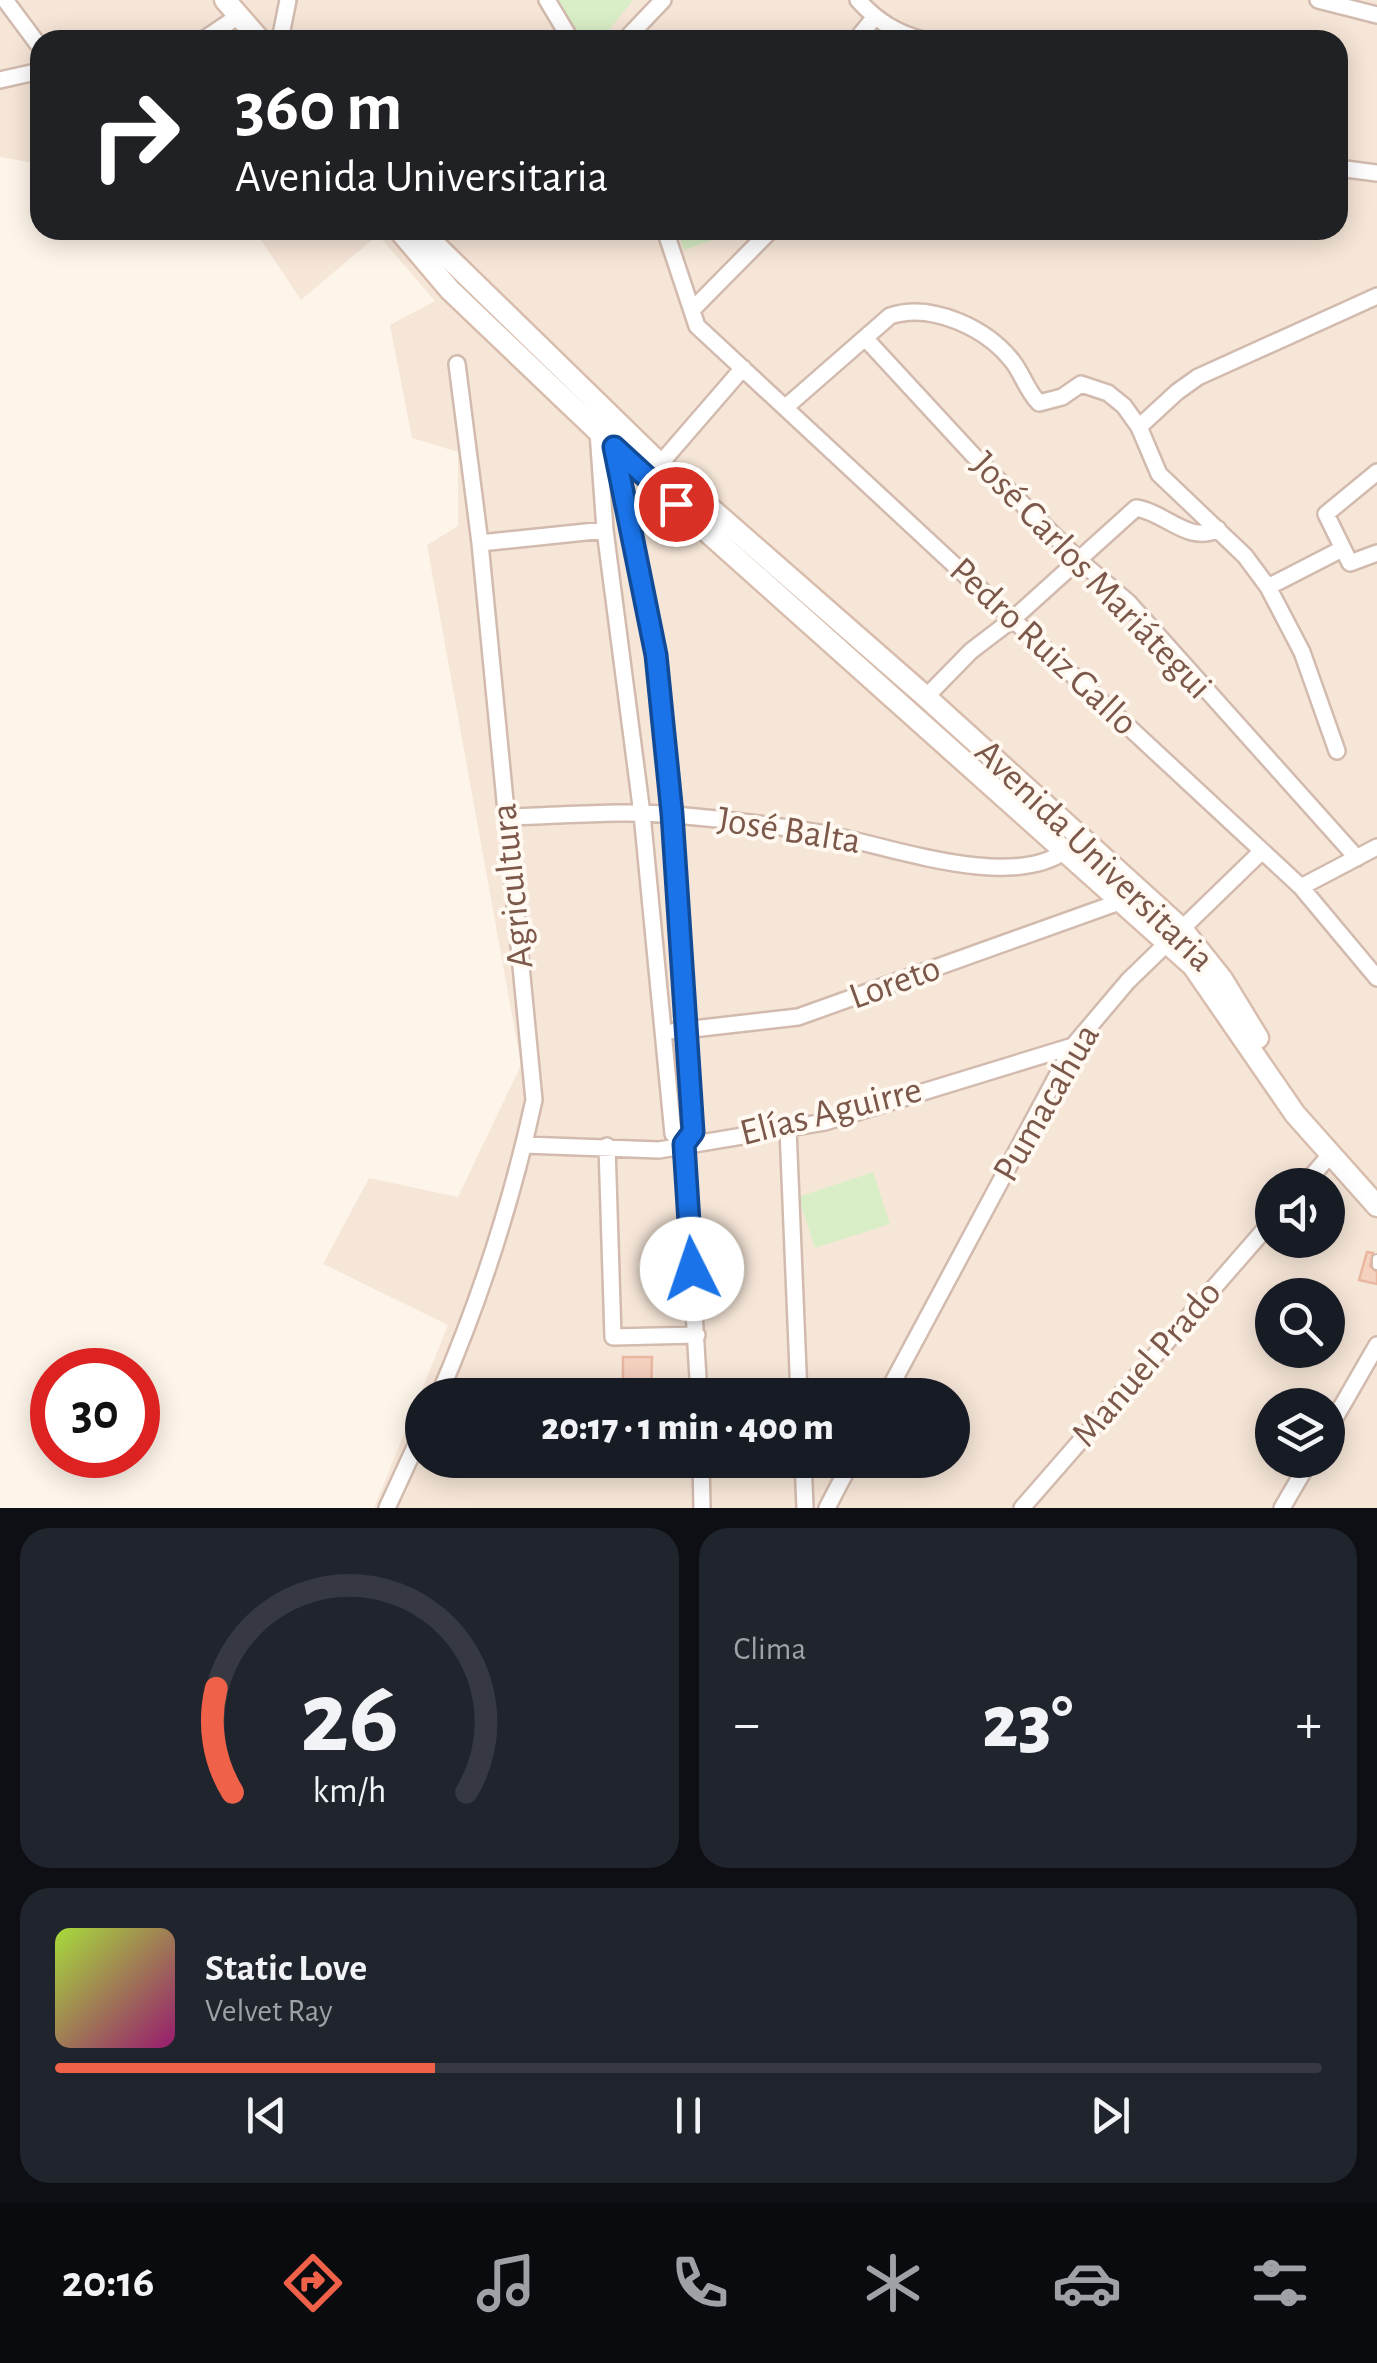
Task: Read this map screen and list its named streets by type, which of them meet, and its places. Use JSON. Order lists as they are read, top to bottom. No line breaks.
{"streets":{"main road":["Avenida Universitaria"],"street":["José Carlos Mariátegui","Pedro Ruiz Gallo","José Balta","Agricultura","Loreto","Pumacahua","Elías Aguirre","Manuel Prado"]},"crossings":[["Pedro Ruiz Gallo","Pumacahua"],["José Balta","Avenida Universitaria"],["José Balta","Agricultura"],["Avenida Universitaria","Loreto"],["Avenida Universitaria","Pumacahua"],["Agricultura","Elías Aguirre"],["Pumacahua","Elías Aguirre"]],"page":{"turn":["360 m","Avenida Universitaria"],"limit":"30","trip":"20:17 · 1 min · 400 m","tile":"Clima","heat":["−","23°","+"],"song":["Static Love","Velvet Ray"],"tabs":"20:16","gauge":["26","km/h"]}}
